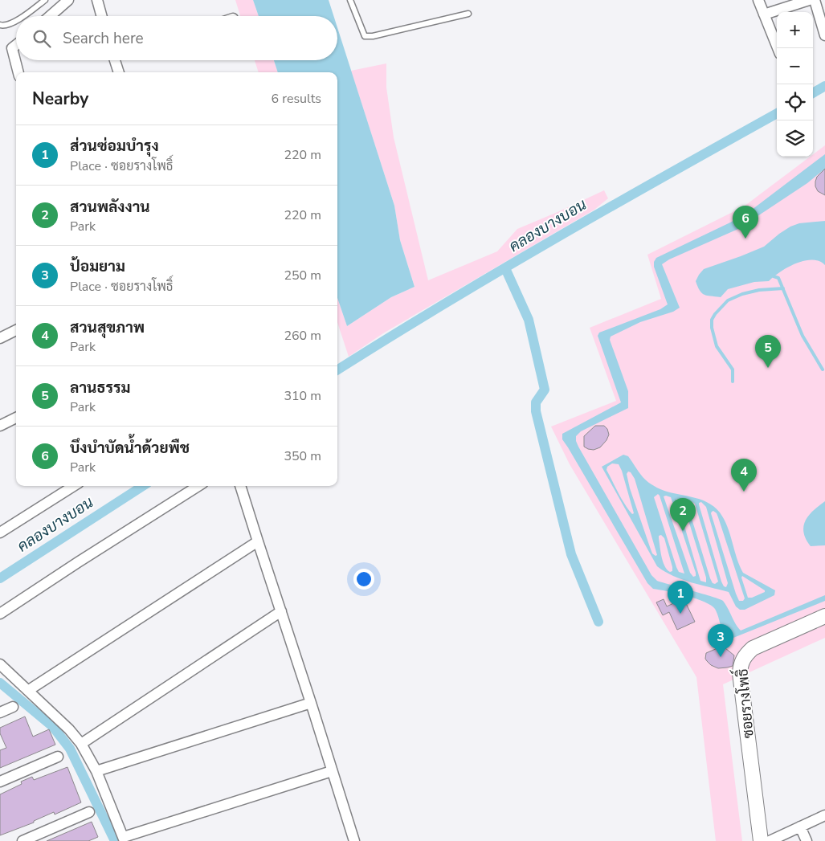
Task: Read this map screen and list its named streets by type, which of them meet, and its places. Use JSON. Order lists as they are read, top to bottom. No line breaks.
{"streets":{"street":["ซอยรางโพธิ์"]},"water":["คลองบางบอน"],"page":{"map_buttons":["+","−"],"search":"Search here","heading":["Nearby","6 results"],"list":[{"mark":"1","name":"ส่วนซ่อมบำรุง","note":"Place · ซอยรางโพธิ์","value":"220 m"},{"mark":"2","name":"สวนพลังงาน","note":"Park","value":"220 m"},{"mark":"3","name":"ป้อมยาม","note":"Place · ซอยรางโพธิ์","value":"250 m"},{"mark":"4","name":"สวนสุขภาพ","note":"Park","value":"260 m"},{"mark":"5","name":"ลานธรรม","note":"Park","value":"310 m"},{"mark":"6","name":"บึงบำบัดน้ำด้วยพืช","note":"Park","value":"350 m"}],"pins":["6","5","4","2","1","3"]}}
